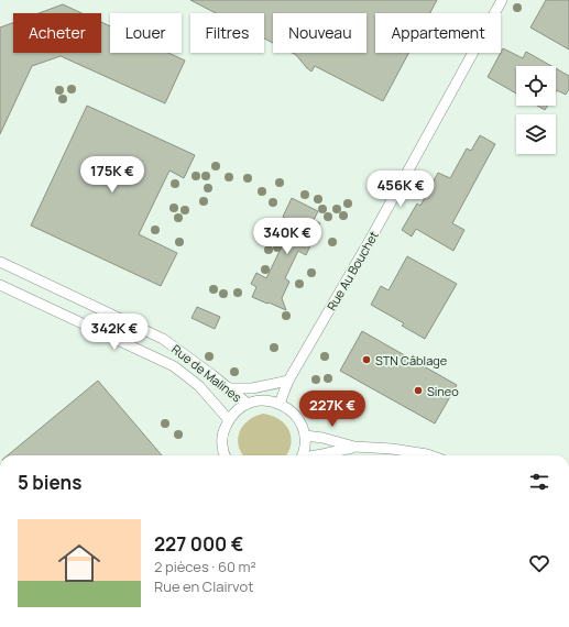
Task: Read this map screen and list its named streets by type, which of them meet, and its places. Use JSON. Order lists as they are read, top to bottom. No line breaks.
{"streets":{"street":["Rue Au Bouchet","Rue de Malines"]},"places":["STN Câblage","Sineo"],"page":{"chip":["Acheter","Louer","Filtres","Nouveau","Appartement"],"price":["175K €","456K €","340K €","342K €","227K €"],"heading":"5 biens","list":[{"name":"227 000 €","note":"2 pièces · 60 m² · Rue en Clairvot"}]}}
